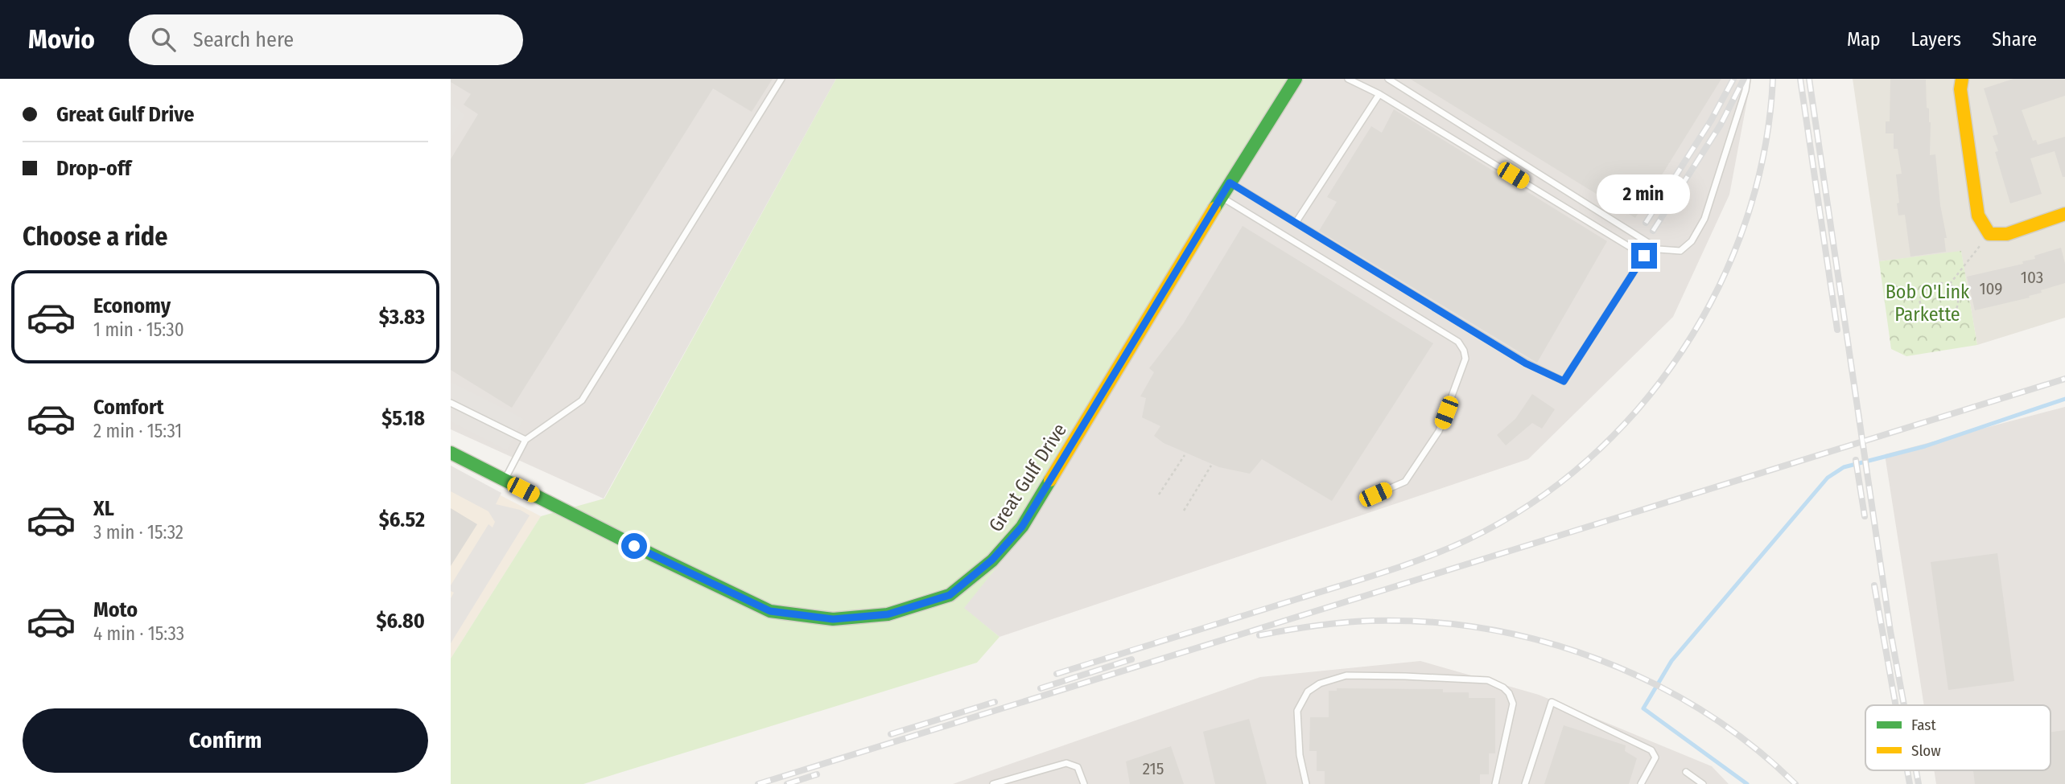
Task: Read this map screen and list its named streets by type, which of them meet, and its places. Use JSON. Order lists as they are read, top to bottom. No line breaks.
{"streets":{"street":["Great Gulf Drive"]},"parks":["Bob O'Link Parkette"],"house_numbers":["103","109","215"],"legend":["Fast","Slow"],"page":{"header":"Movio","search":"Search here","nav":["Map","Layers","Share"],"banner":["Great Gulf Drive","Drop-off"],"bubble":"2 min","heading":"Choose a ride","list":[{"name":"Economy","note":"1 min · 15:30","value":"$3.83"},{"name":"Comfort","note":"2 min · 15:31","value":"$5.18"},{"name":"XL","note":"3 min · 15:32","value":"$6.52"},{"name":"Moto","note":"4 min · 15:33","value":"$6.80"}],"buttons":"Confirm"}}
